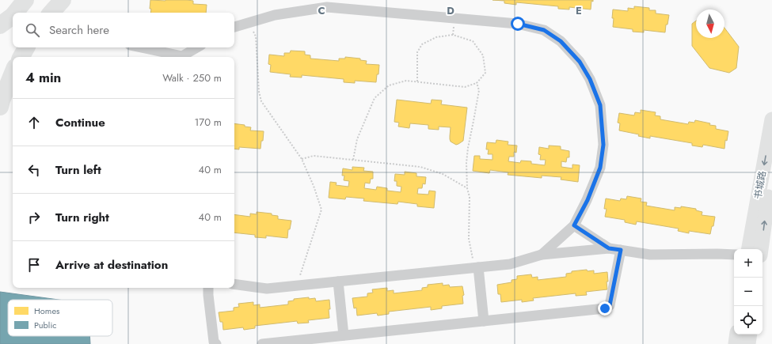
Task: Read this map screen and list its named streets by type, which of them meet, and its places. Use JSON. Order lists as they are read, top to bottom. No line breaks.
{"streets":{"main road":["书城路"]},"legend":["Homes","Public"],"north":"bottom","page":{"search":"Search here","heading":["4 min","Walk · 250 m"],"list":[["Continue","170 m"],["Turn left","40 m"],["Turn right","40 m"],"Arrive at destination"],"map_buttons":["+","−"]},"grid":{"columns":["C","D","E"]}}
